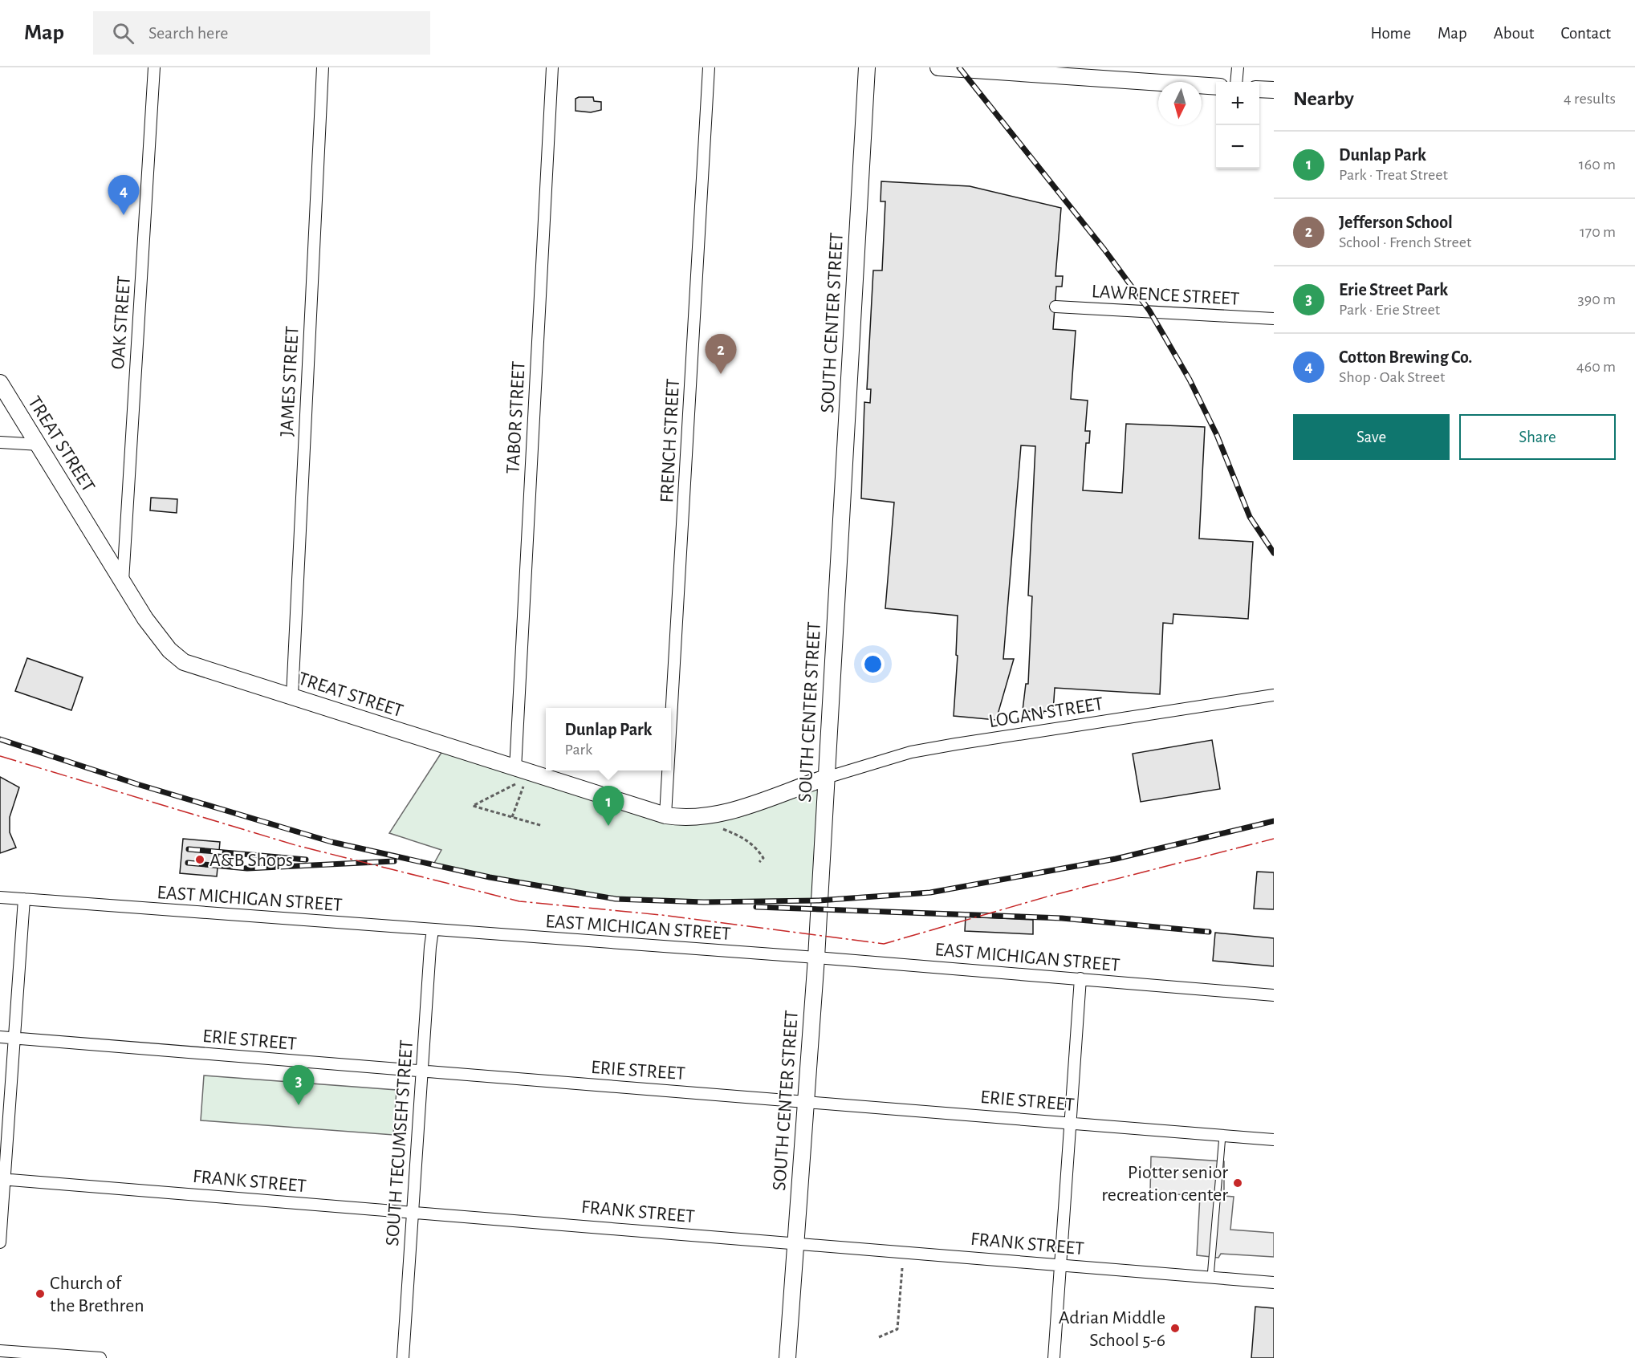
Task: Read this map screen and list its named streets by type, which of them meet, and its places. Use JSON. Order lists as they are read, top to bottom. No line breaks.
{"streets":{"street":["LAWRENCE STREET","OAK STREET","SOUTH CENTER STREET","JAMES STREET","TABOR STREET","FRENCH STREET","TREAT STREET","LOGAN STREET","EAST MICHIGAN STREET","ERIE STREET","SOUTH TECUMSEH STREET","FRANK STREET"]},"crossings":[["OAK STREET","TREAT STREET"],["SOUTH CENTER STREET","TREAT STREET"],["SOUTH CENTER STREET","LOGAN STREET"],["SOUTH CENTER STREET","EAST MICHIGAN STREET"],["SOUTH CENTER STREET","ERIE STREET"],["SOUTH CENTER STREET","FRANK STREET"],["JAMES STREET","TREAT STREET"],["TABOR STREET","TREAT STREET"],["FRENCH STREET","TREAT STREET"],["TREAT STREET","LOGAN STREET"],["EAST MICHIGAN STREET","SOUTH TECUMSEH STREET"],["ERIE STREET","SOUTH TECUMSEH STREET"],["SOUTH TECUMSEH STREET","FRANK STREET"]],"places":["A&B Shops","Piotter senior recreation center","Church of the Brethren","Adrian Middle School 5-6"],"north":"bottom","page":{"header":"Map","search":"Search here","nav":["Home","Map","About","Contact"],"heading":["Nearby","4 results"],"map_buttons":["+","−"],"list":[{"mark":"1","name":"Dunlap Park","note":"Park · Treat Street","value":"160 m"},{"mark":"2","name":"Jefferson School","note":"School · French Street","value":"170 m"},{"mark":"3","name":"Erie Street Park","note":"Park · Erie Street","value":"390 m"},{"mark":"4","name":"Cotton Brewing Co.","note":"Shop · Oak Street","value":"460 m"}],"pins":["4","2","1","3"],"buttons":["Save","Share"],"popup":["Dunlap Park","Park"]}}
